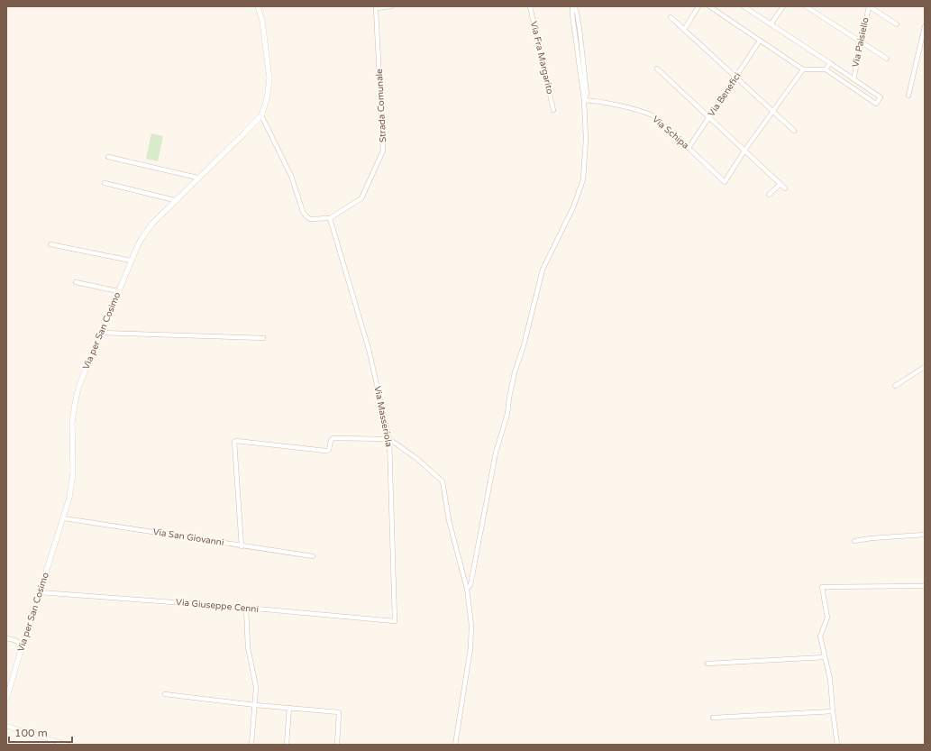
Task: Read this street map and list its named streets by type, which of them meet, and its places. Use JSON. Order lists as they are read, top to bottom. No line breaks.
{"streets":{"street":["Via Paisiello","Via Fra Margarito","Via Benefici","Strada Comunale","Via Schipa","Via per San Cosimo","Via Masseriola","Via San Giovanni","Via Giuseppe Cenni"]},"crossings":[["Via Benefici","Via Schipa"],["Strada Comunale","Via Masseriola"],["Via per San Cosimo","Via San Giovanni"],["Via per San Cosimo","Via Giuseppe Cenni"],["Via Masseriola","Via Giuseppe Cenni"]],"scale_bar":"100 m"}
